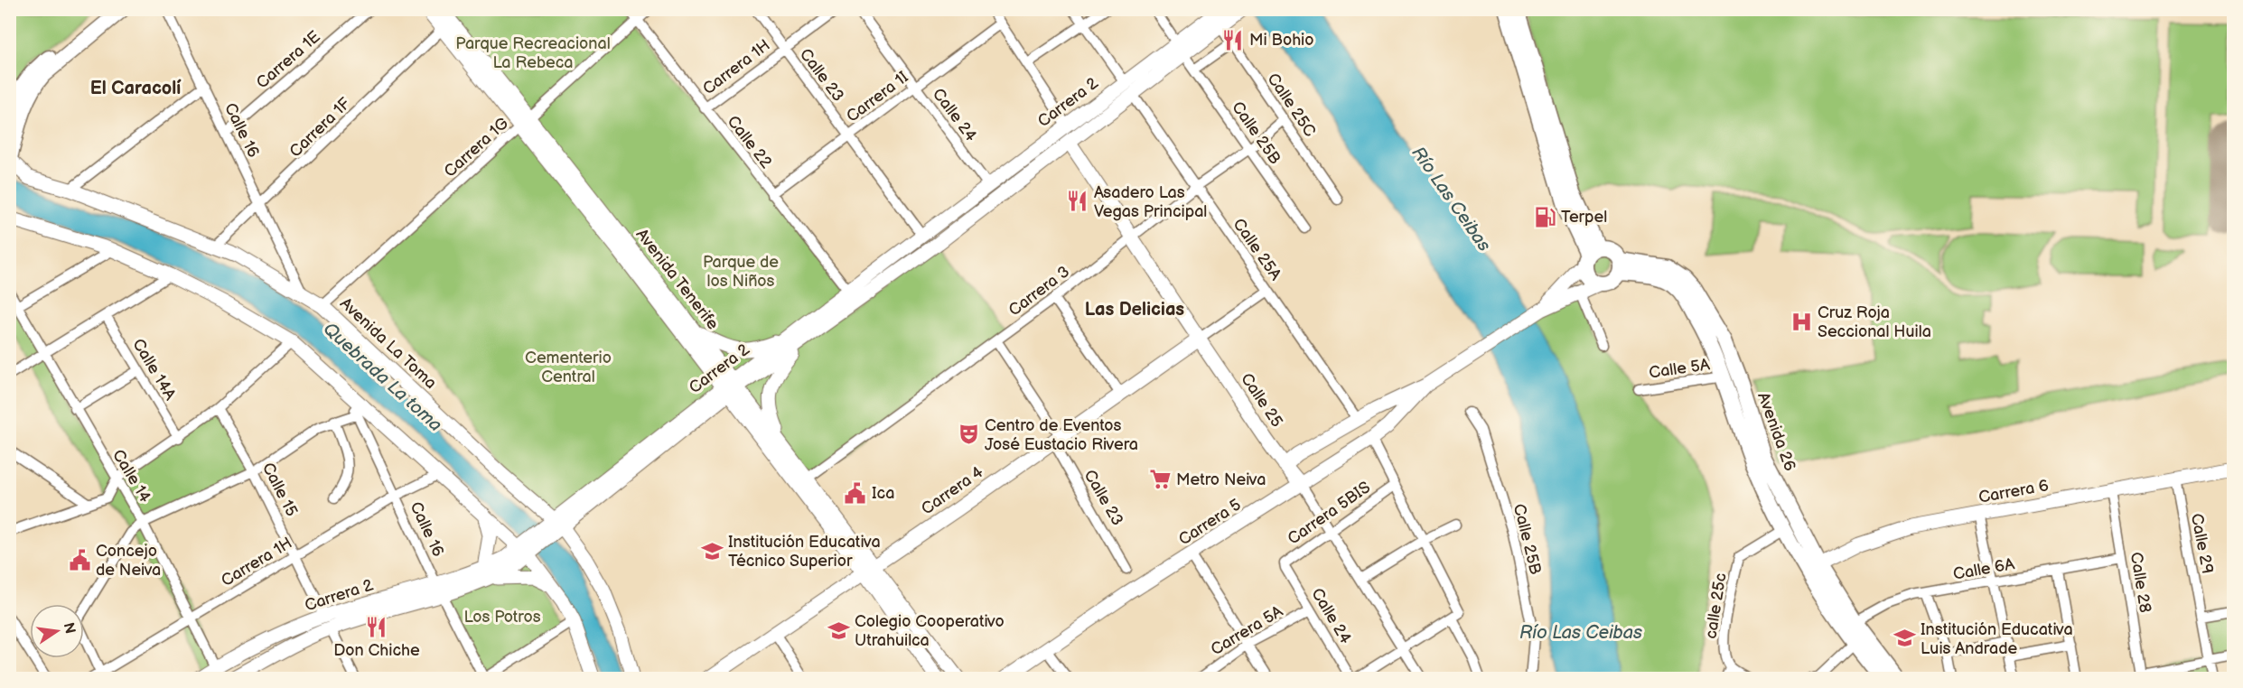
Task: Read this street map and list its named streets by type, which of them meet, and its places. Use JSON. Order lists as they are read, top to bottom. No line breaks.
{"streets":{"main road":["Carrera 2","Avenida Tenerife","Avenida La Toma","Calle 25","Avenida 26","Carrera 4","Carrera 6","Carrera 5"],"street":["Carrera 1E","Carrera 1H","Calle 23","Carrera 1I","Calle 25C","Calle 24","Carrera 1F","Calle 16","Calle 25B","Calle 22","Carrera 1G","Calle 25A","Carrera 3","Calle 5A","Calle 14A","Calle 14","Calle 15","Carrera 5BIS","Calle 29","Calle 6A","Calle 28","calle 25c","Carrera 5A"]},"crossings":[["Carrera 1E","Calle 16"],["Carrera 1H","Calle 23"],["Carrera 1H","Calle 16"],["Carrera 1H","Calle 22"],["Carrera 1H","Calle 14"],["Carrera 1H","Calle 15"],["Calle 23","Carrera 1I"],["Calle 23","Carrera 2"],["Calle 23","Carrera 3"],["Calle 23","Carrera 4"],["Carrera 1I","Calle 24"],["Carrera 1I","Calle 22"],["Carrera 2","Calle 25C"],["Carrera 2","Calle 24"],["Carrera 2","Calle 16"],["Carrera 2","Calle 25B"],["Carrera 2","Calle 22"],["Carrera 2","Calle 25A"],["Carrera 2","Avenida Tenerife"],["Carrera 2","Avenida La Toma"],["Carrera 2","Calle 25"],["Carrera 2","Calle 14"],["Carrera 2","Calle 15"],["Calle 25C","Carrera 3"],["Calle 24","Carrera 5BIS"],["Calle 24","Carrera 5A"],["Carrera 1F","Calle 16"],["Carrera 1F","Avenida Tenerife"],["Carrera 1F","Avenida La Toma"],["Calle 16","Avenida La Toma"],["Calle 25B","Carrera 3"],["Calle 22","Carrera 1G"],["Carrera 1G","Avenida Tenerife"],["Carrera 1G","Avenida La Toma"],["Calle 25A","Carrera 3"],["Calle 25A","Carrera 4"],["Calle 25A","Carrera 5"],["Avenida Tenerife","Carrera 3"],["Avenida Tenerife","Carrera 4"],["Carrera 3","Calle 25"],["Calle 5A","Avenida 26"],["Calle 25","Carrera 4"],["Calle 25","Carrera 5BIS"],["Calle 25","Carrera 5"],["Avenida 26","Carrera 6"],["Avenida 26","Carrera 5"],["Avenida 26","Calle 6A"],["Avenida 26","calle 25c"],["Carrera 6","Calle 29"],["Carrera 6","Calle 28"],["Calle 6A","Calle 28"]],"districts":["El Caracolí","Las Delicias"],"water":["Río Las Ceibas","Quebrada La toma"],"parks":["Parque Recreacional La Rebeca","Parque de los Niños","Cementerio Central","Los Potros"],"places":{"restaurant":["Mi Bohio","Asadero Las Vegas Principal","Don Chiche"],"fuel station":["Terpel"],"hospital":["Cruz Roja Seccional Huila"],"theatre":["Centro de Eventos José Eustacio Rivera"],"supermarket":["Metro Neiva"],"public building":["Ica","Concejo de Neiva"],"school or university":["Institución Educativa Técnico Superior","Colegio Cooperativo Utrahuilca","Institución Educativa Luis Andrade"]},"north":"right"}
